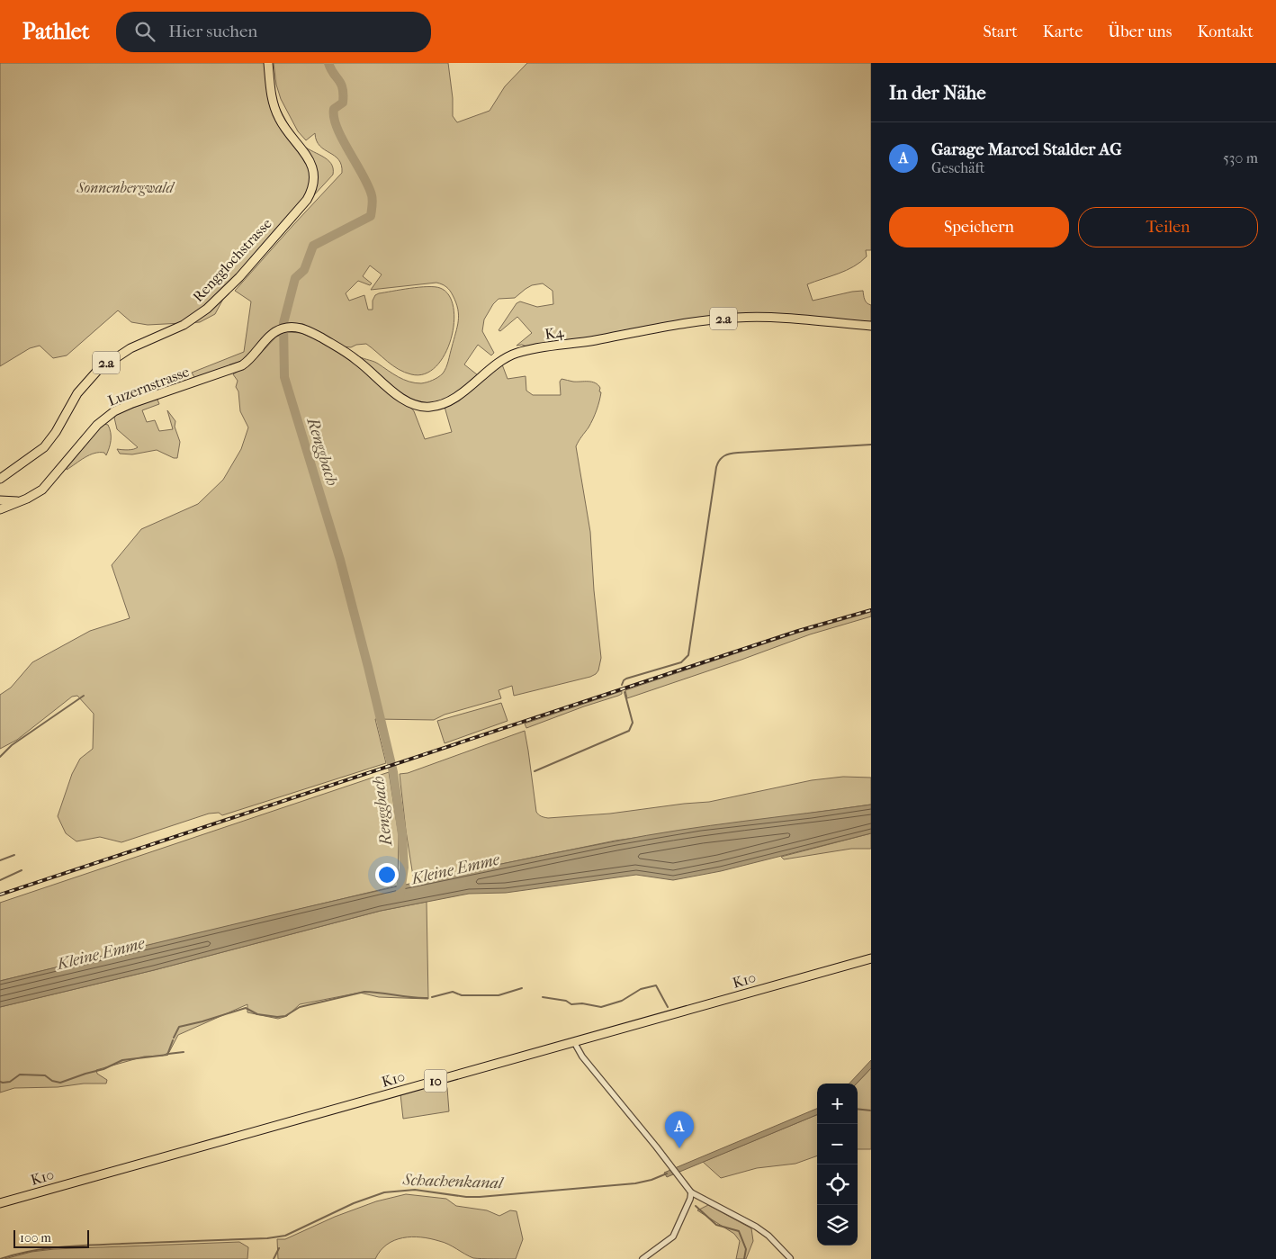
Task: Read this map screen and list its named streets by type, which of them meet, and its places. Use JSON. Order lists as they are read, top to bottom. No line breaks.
{"streets":{"main road":["Rengglochstrasse","2.a","K4","Luzernstrasse","K10","10"]},"crossings":[["K4","Luzernstrasse"]],"water":["Renggbach","Kleine Emme","Schachenkanal"],"parks":["Sonnenbergwald"],"scale_bar":"100 m","page":{"header":"Pathlet","search":"Hier suchen","nav":["Start","Karte","Über uns","Kontakt"],"heading":"In der Nähe","list":[{"mark":"A","name":"Garage Marcel Stalder AG","note":"Geschäft","value":"530 m"}],"buttons":["Speichern","Teilen"],"map_buttons":["+","−"],"pins":"A","scale":"100 m"}}
